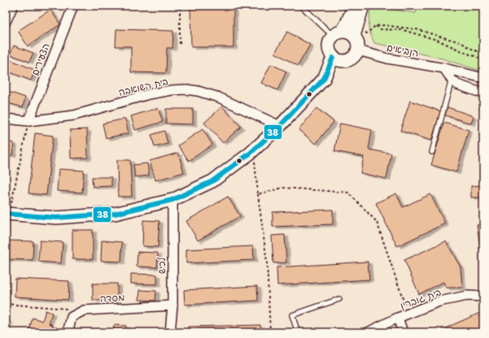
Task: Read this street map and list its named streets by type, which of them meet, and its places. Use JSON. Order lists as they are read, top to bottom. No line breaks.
{"streets":{"street":["הנביאים","הצעירים","בית השואבה","לכיש","מסדה","בית גוברין"]},"crossings":[["הצעירים","בית השואבה"],["לכיש","מסדה"]],"lines":["transit line 38"]}
